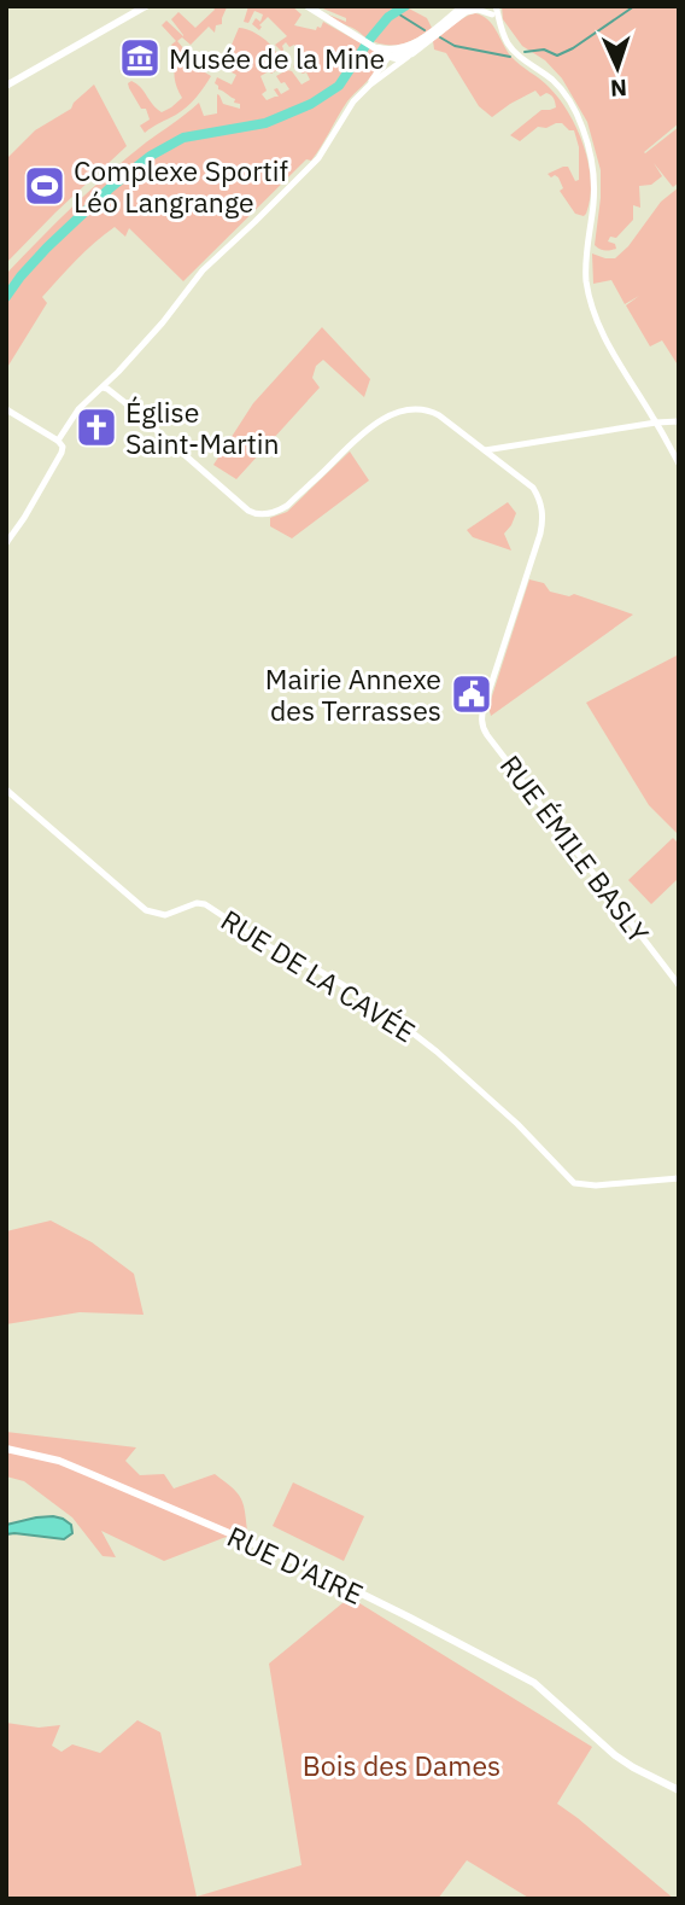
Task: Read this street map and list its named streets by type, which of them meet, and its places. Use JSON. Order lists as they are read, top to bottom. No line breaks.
{"streets":{"main road":["RUE D'AIRE"],"street":["RUE ÉMILE BASLY","RUE DE LA CAVÉE"]},"parks":["Bois des Dames"],"places":{"museum":["Musée de la Mine"],"sports":["Complexe Sportif Léo Langrange"],"church":["Église Saint-Martin"],"public building":["Mairie Annexe des Terrasses"]},"north":"bottom"}
